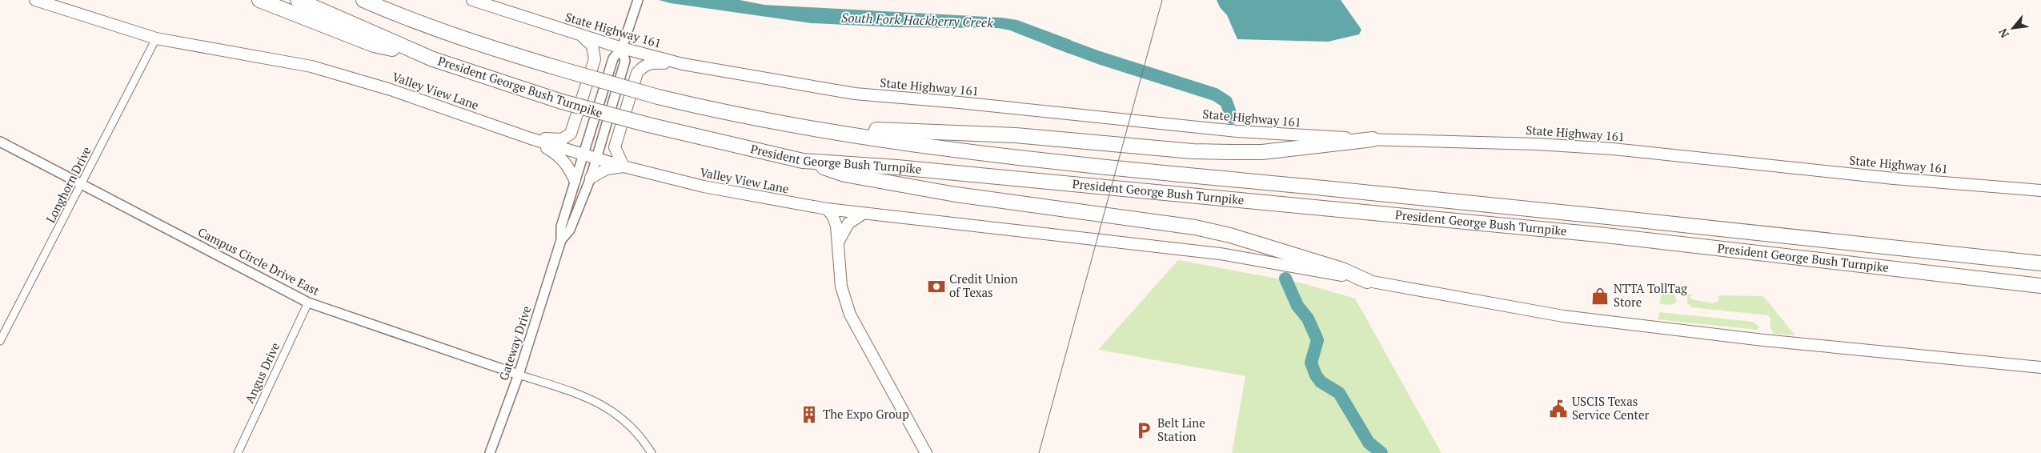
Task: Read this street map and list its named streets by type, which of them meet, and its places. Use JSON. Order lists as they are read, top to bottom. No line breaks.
{"streets":{"highway":["President George Bush Turnpike"],"main road":["State Highway 161","Valley View Lane"],"street":["Longhorn Drive","Campus Circle Drive East","Gateway Drive","Angus Drive"]},"crossings":[["State Highway 161","Gateway Drive"],["Valley View Lane","Longhorn Drive"],["Valley View Lane","Gateway Drive"],["Longhorn Drive","Campus Circle Drive East"],["Campus Circle Drive East","Gateway Drive"],["Campus Circle Drive East","Angus Drive"]],"water":["South Fork Hackberry Creek"],"places":{"bank":["Credit Union of Texas"],"shop":["NTTA TollTag Store"],"public building":["USCIS Texas Service Center"],"building":["The Expo Group"],"parking":["Belt Line Station"]},"north":"bottom left"}
